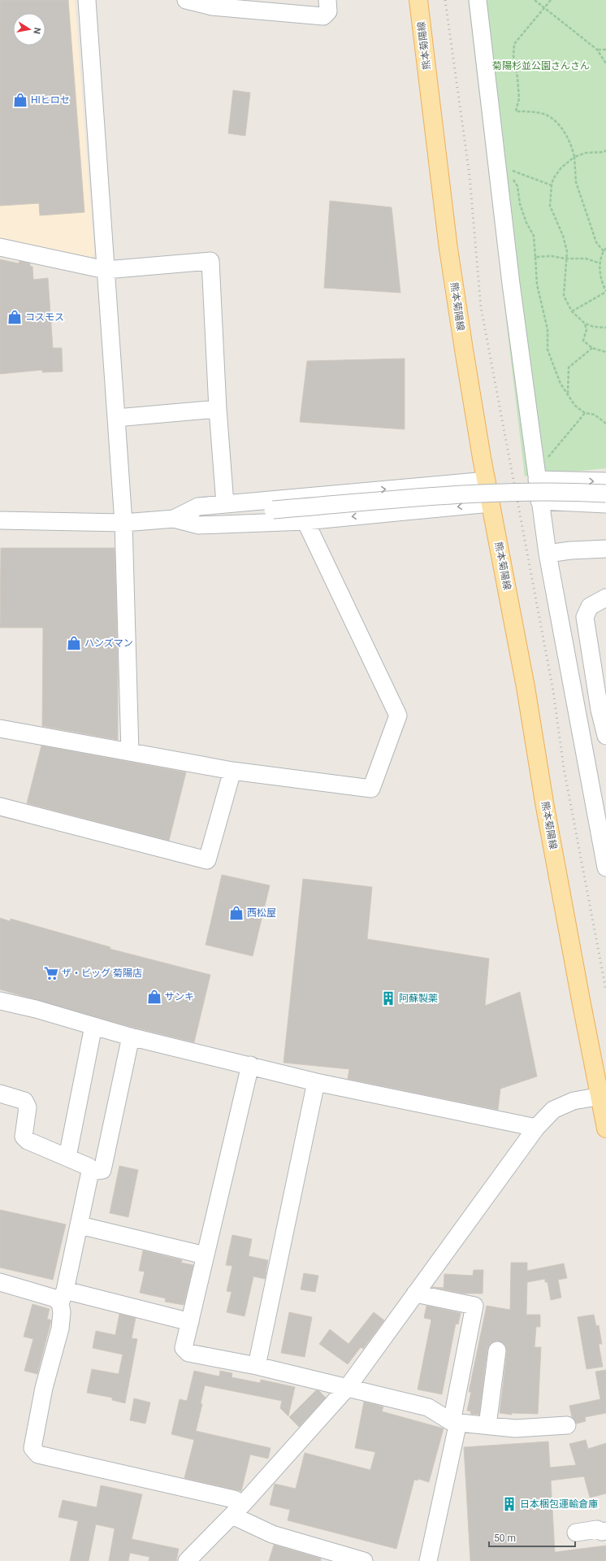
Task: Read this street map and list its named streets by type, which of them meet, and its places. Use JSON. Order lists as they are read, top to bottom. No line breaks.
{"streets":{"main road":["熊本菊陽線"]},"parks":["菊陽杉並公園さんさん"],"places":{"shop":["HIヒロセ","コスモス","ハンズマン","西松屋","サンキ"],"supermarket":["ザ・ビッグ 菊陽店"],"building":["阿蘇製薬","日本梱包運輸倉庫"]},"scale_bar":"50 m","north":"right"}
